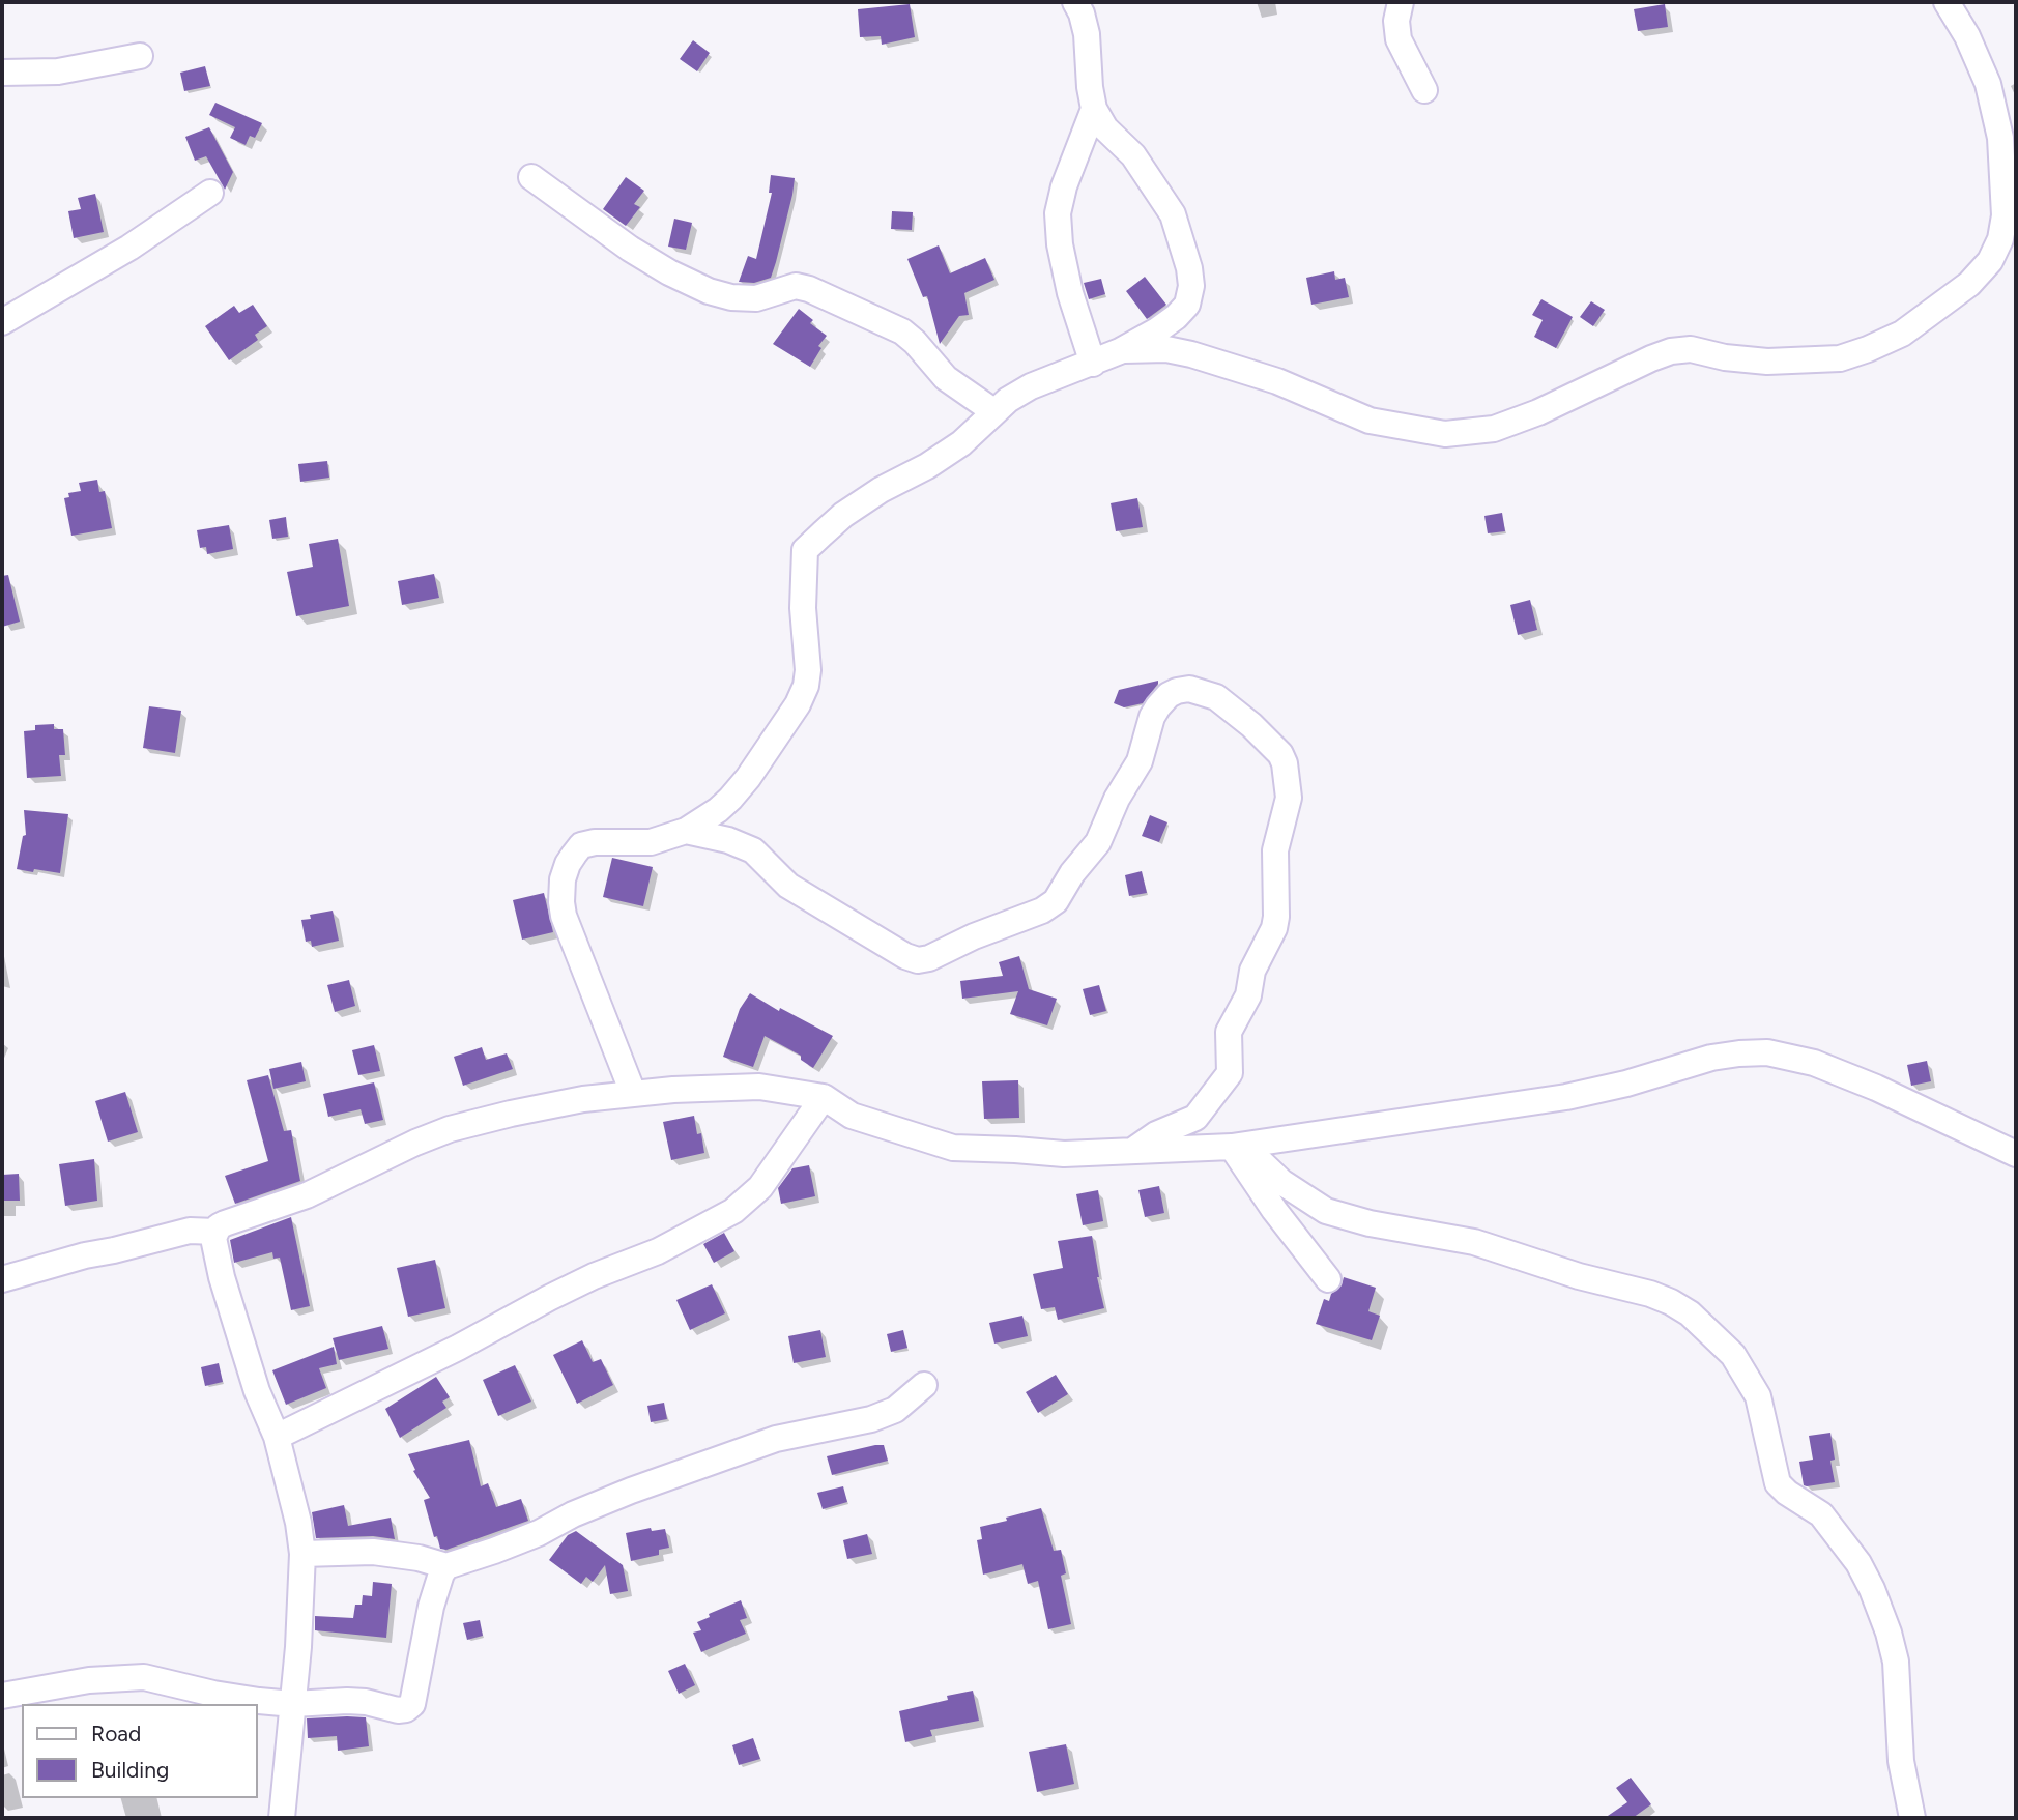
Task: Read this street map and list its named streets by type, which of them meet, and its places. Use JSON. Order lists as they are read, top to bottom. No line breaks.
{"legend":["Road","Building"]}
